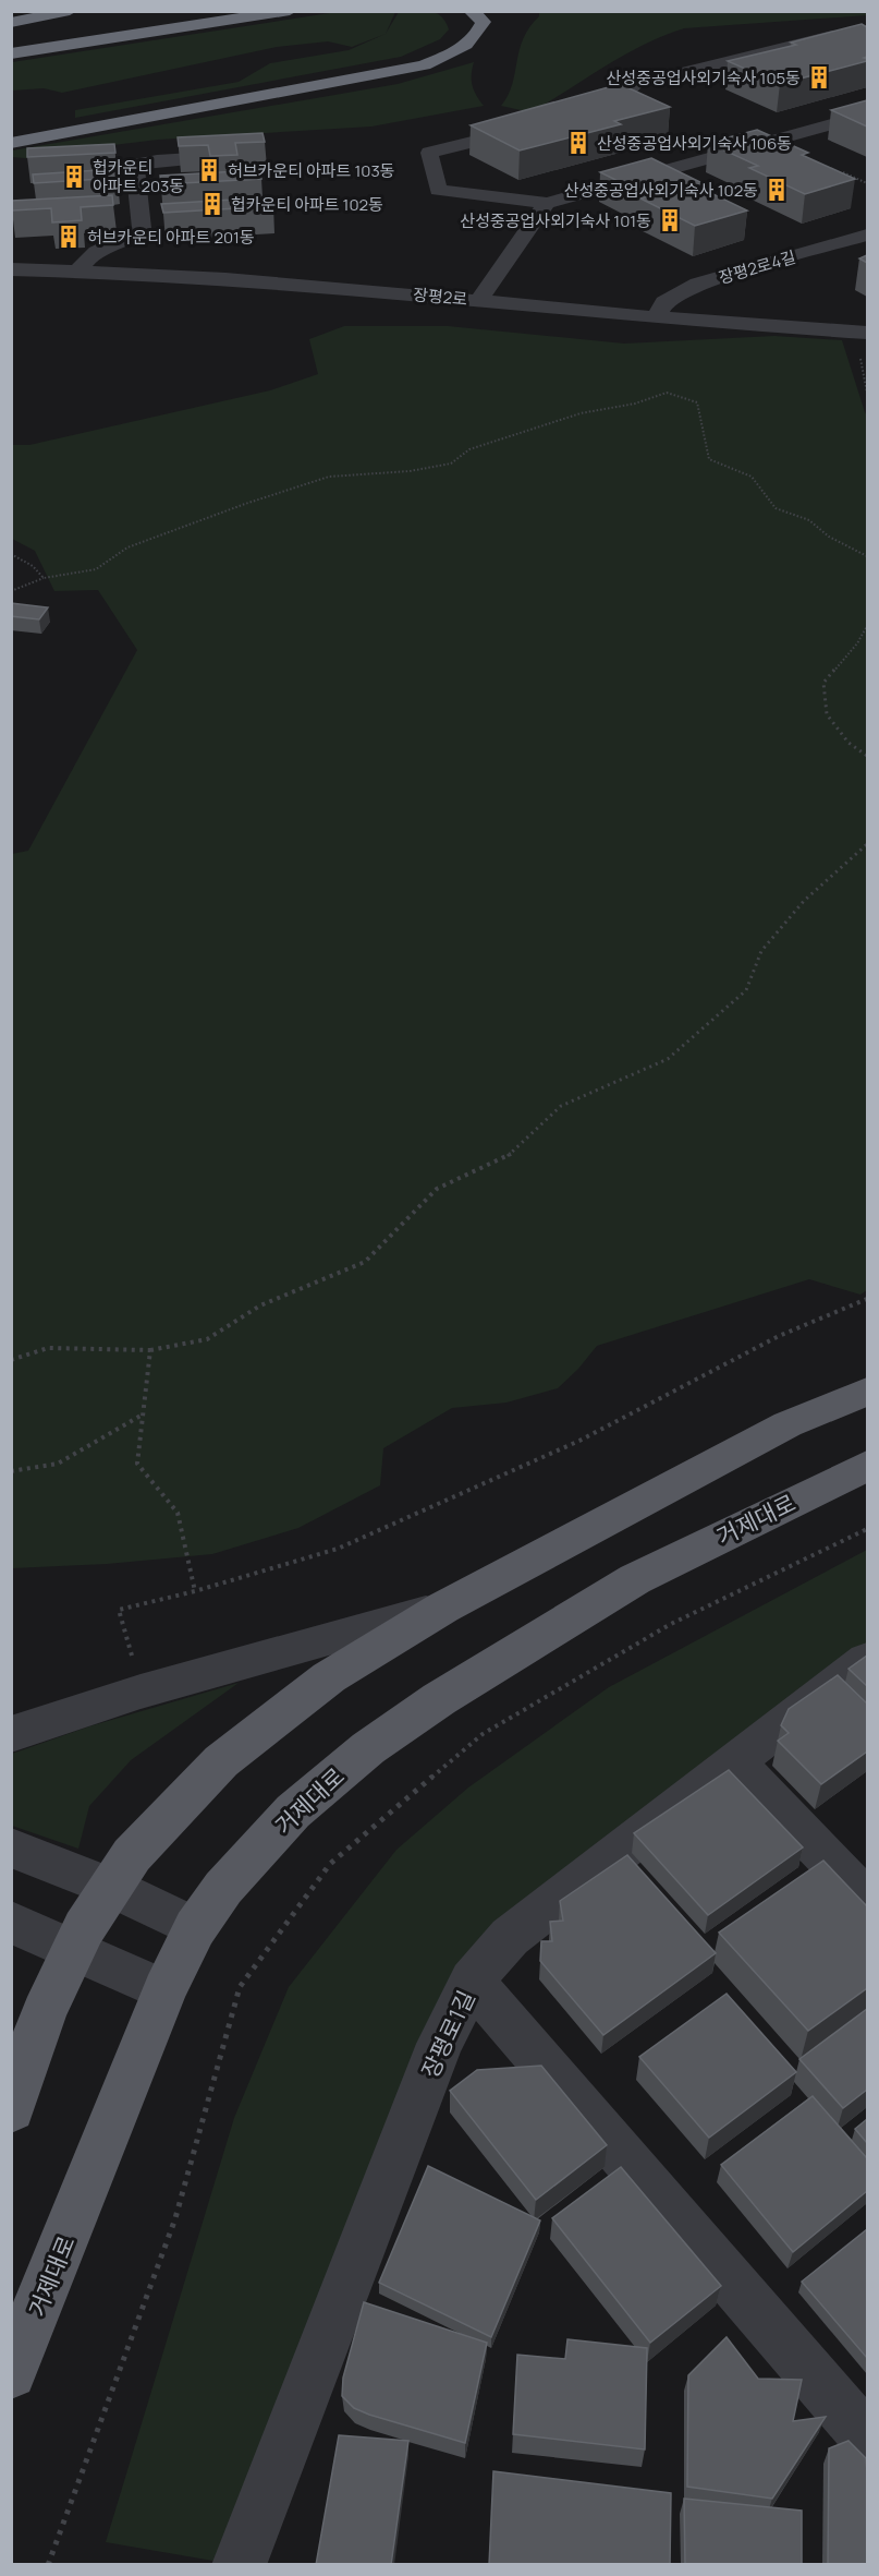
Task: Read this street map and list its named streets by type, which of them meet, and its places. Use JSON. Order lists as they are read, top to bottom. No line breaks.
{"streets":{"main road":["거제대로"],"street":["장평2로4길","장평2로","장평로1길"]},"crossings":[["장평2로4길","장평2로"]],"places":{"building":["산성중공업사외기숙사 105동","산성중공업사외기숙사 106동","허브카운티 아파트 103동","헙카운티 아파트 203동","산성중공업사외기숙사 102동","헙카운티 아파트 102동","산성중공업사외기숙사 101동","허브카운티 아파트 201동"]}}
